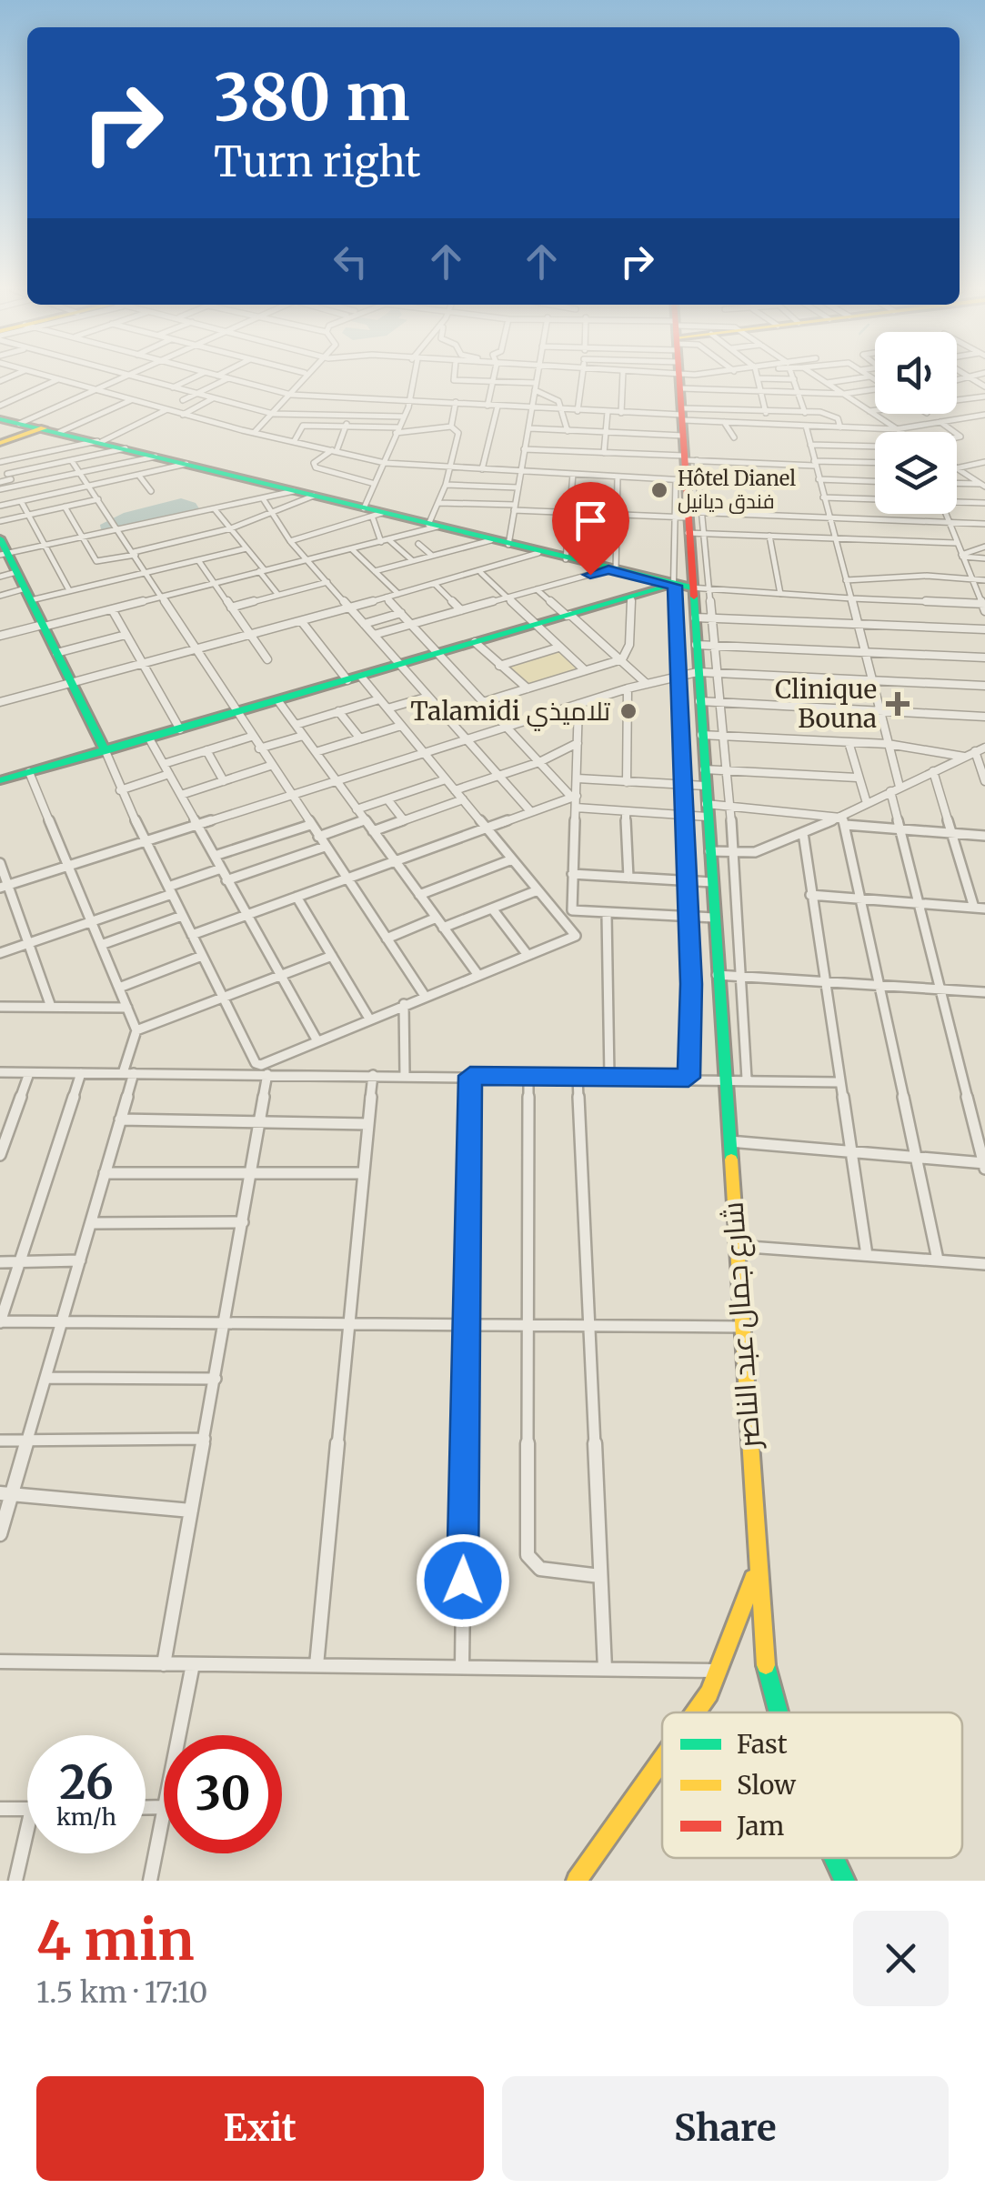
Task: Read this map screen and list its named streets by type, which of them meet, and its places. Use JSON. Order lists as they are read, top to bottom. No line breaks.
{"streets":{"main road":["شارع جمال عبد الناصر"]},"places":{"other":["Hôtel Dianel فندق ديانيل","Talamidi تلاميذي"],"health":["Clinique Bouna"]},"legend":["Fast","Slow","Jam"],"page":{"turn":["380 m","Turn right"],"speed":"26 km/h","limit":"30","heading":["4 min","1.5 km · 17:10"],"buttons":["Exit","Share"]}}
